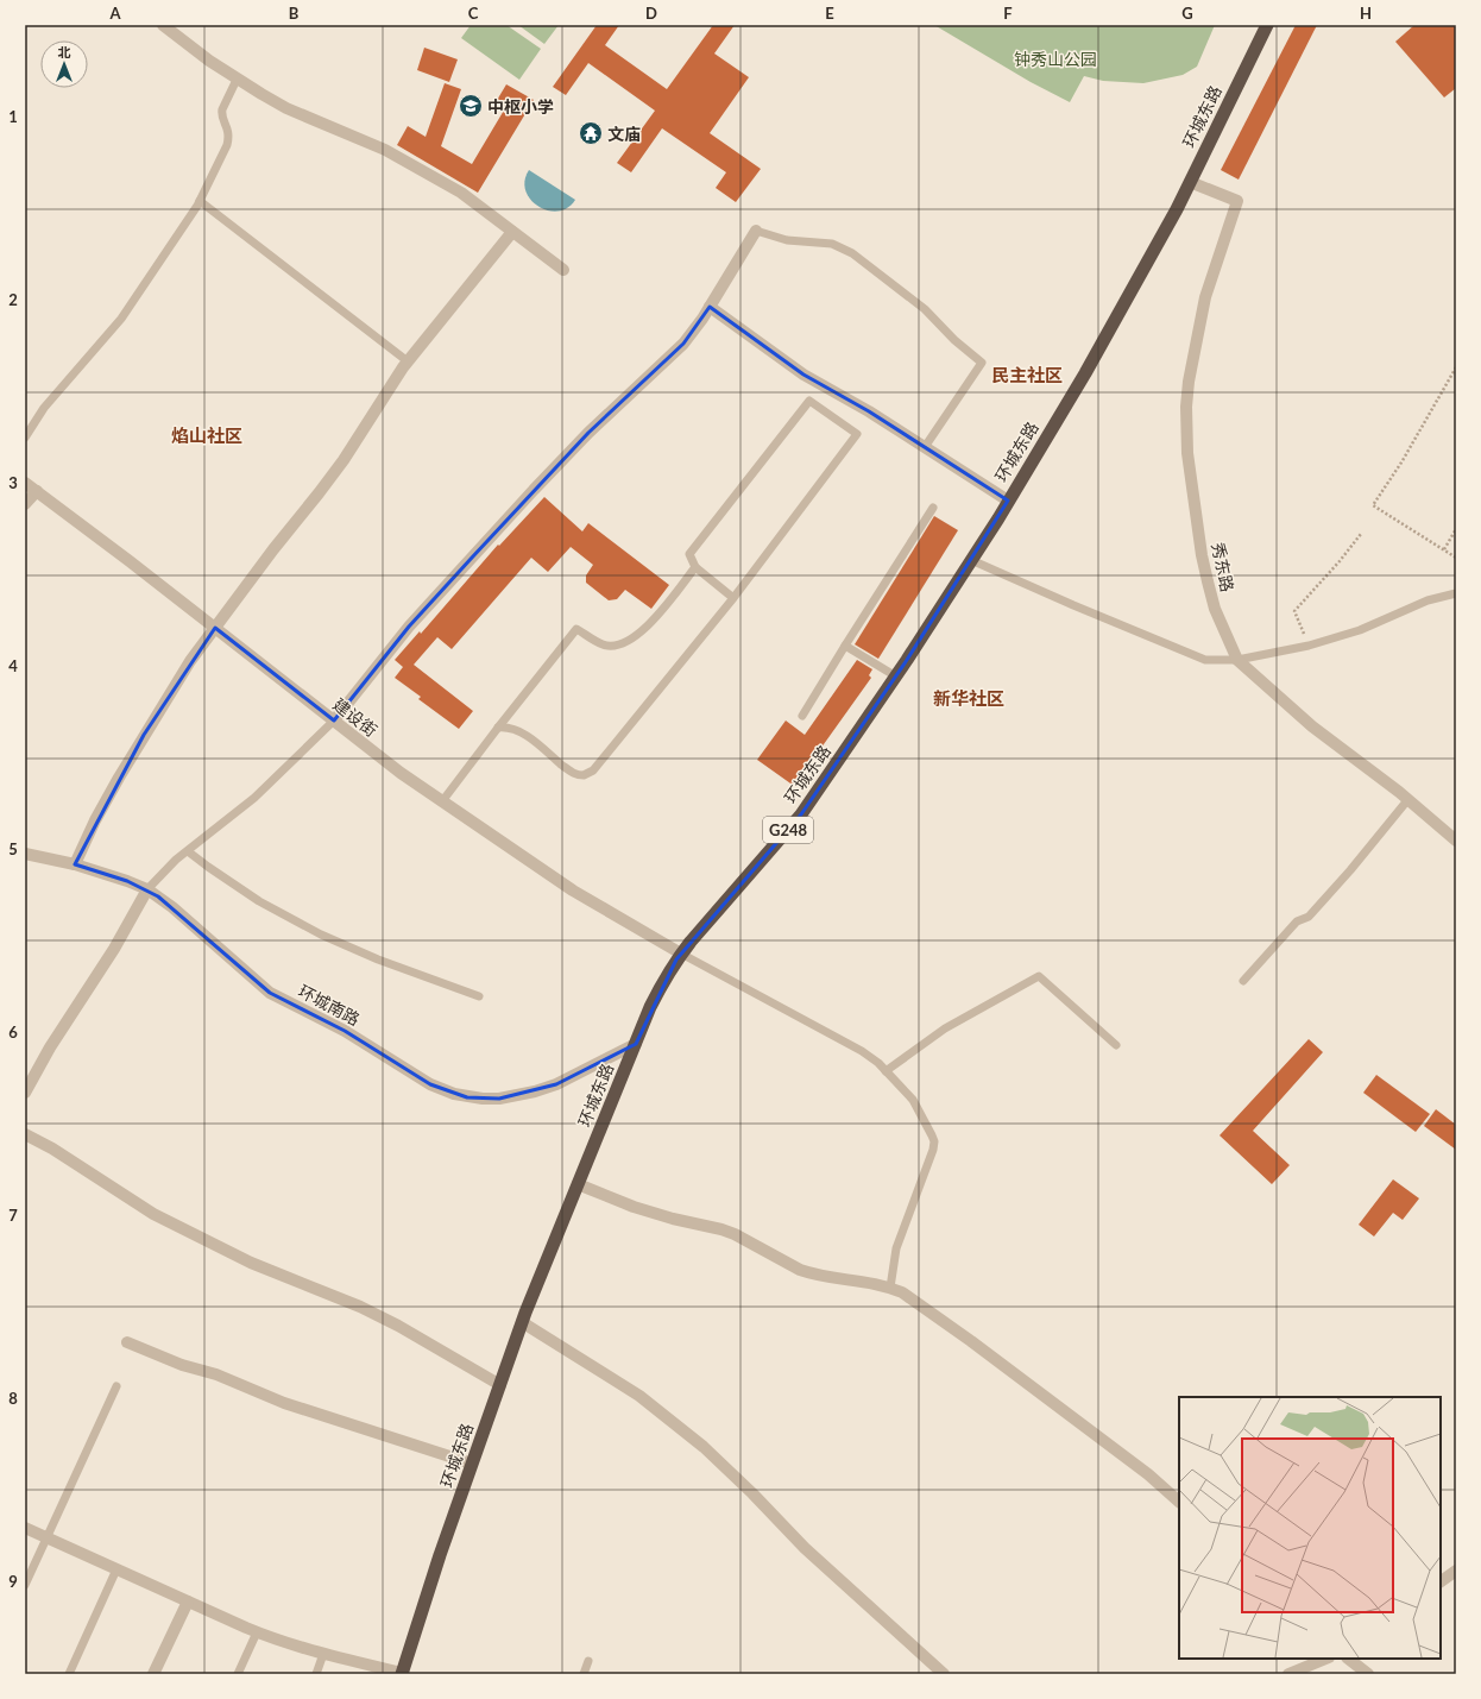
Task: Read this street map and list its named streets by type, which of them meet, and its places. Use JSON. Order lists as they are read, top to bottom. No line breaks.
{"streets":{"highway":["环城东路","G248"],"street":["秀东路","建设街","环城南路"]},"crossings":[["环城东路","秀东路"],["环城东路","建设街"],["环城东路","环城南路"]],"districts":["民主社区","焰山社区","新华社区"],"parks":["钟秀山公园"],"places":{"school or university":["中枢小学"],"temple":["文庙"]},"north":"top","grid":{"columns":["A","B","C","D","E","F","G","H"],"rows":["1","2","3","4","5","6","7","8","9"]}}
